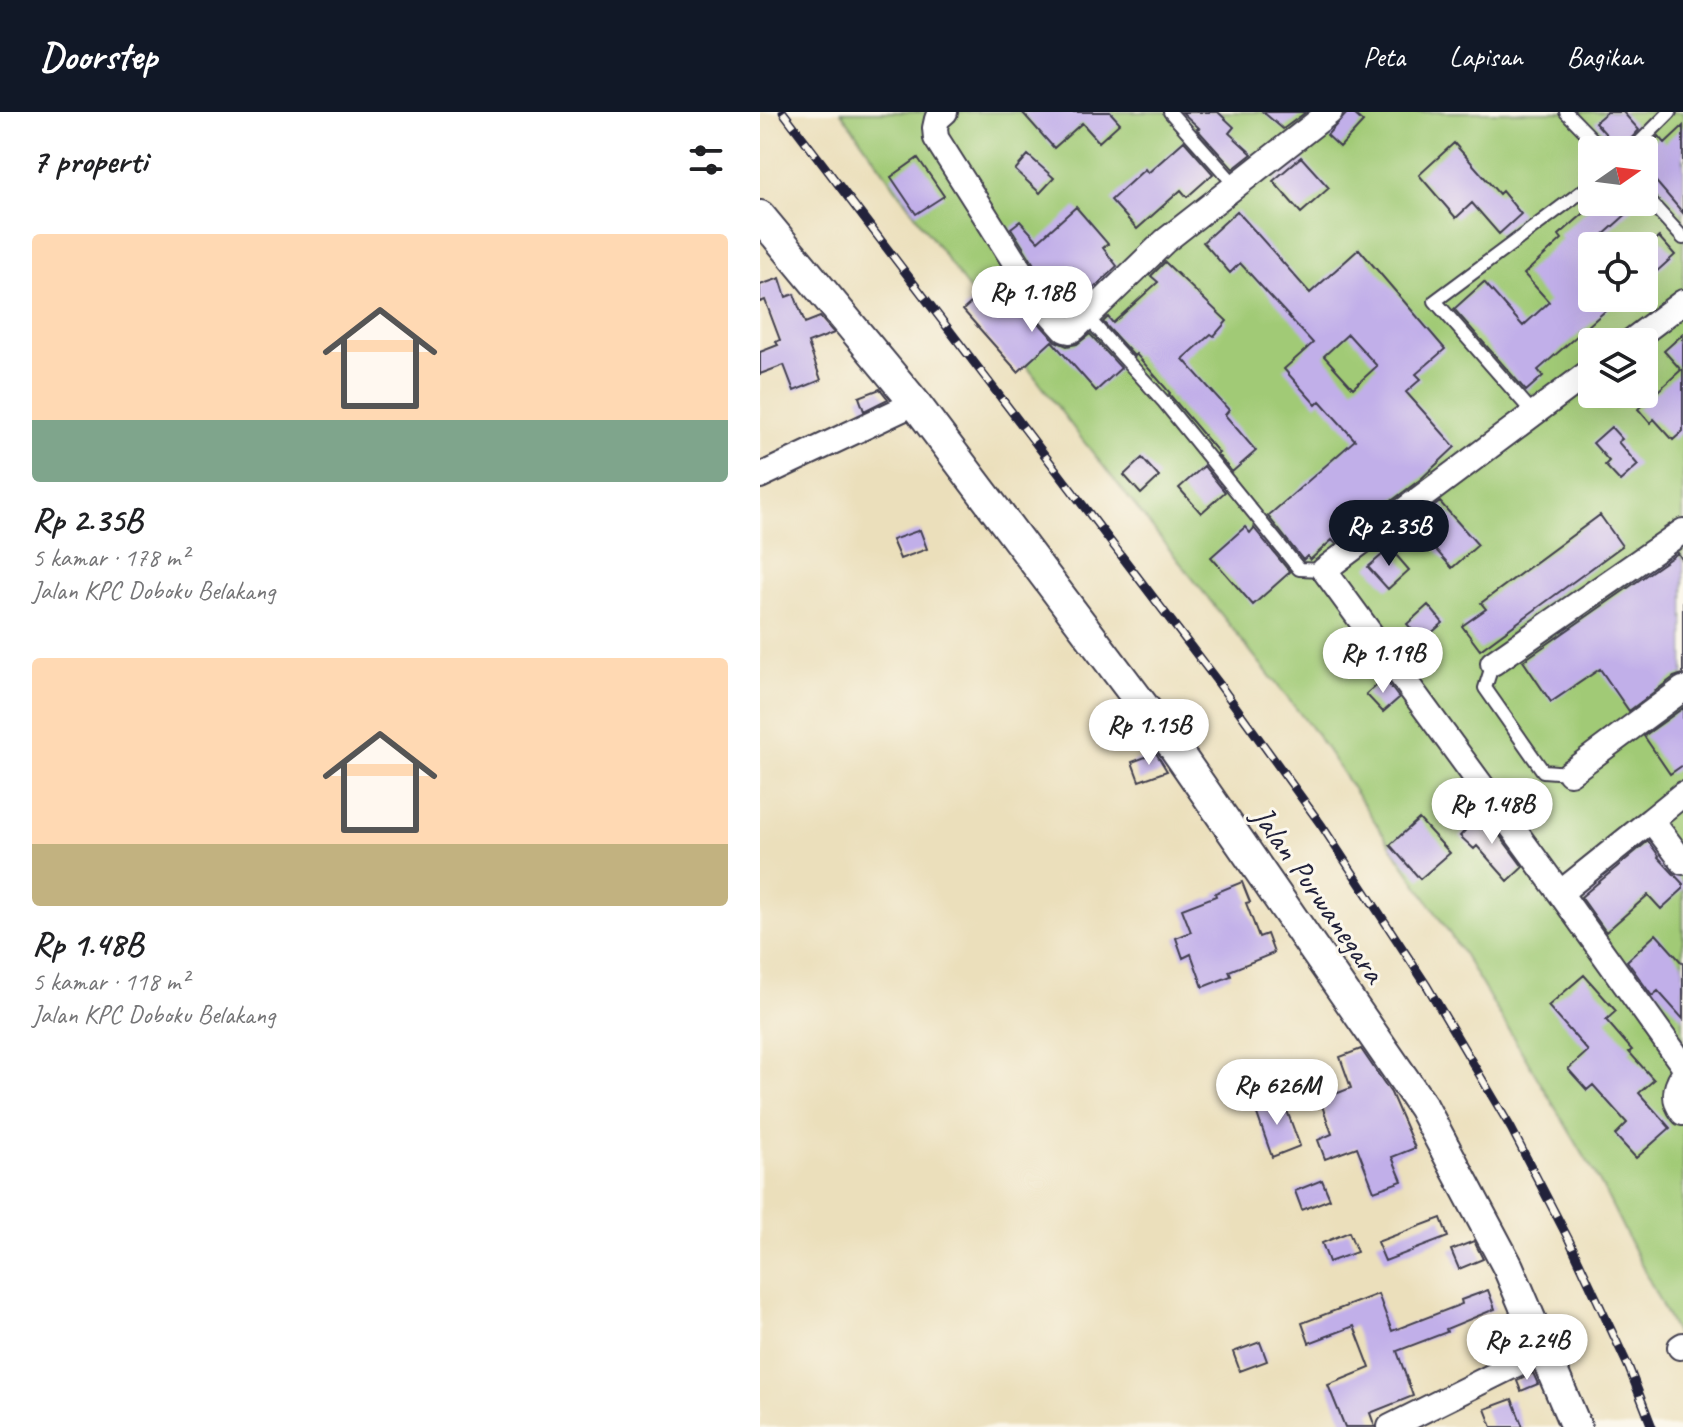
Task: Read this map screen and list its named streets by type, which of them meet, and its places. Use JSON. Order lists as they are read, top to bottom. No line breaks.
{"streets":{"street":["Jalan Purwanegara"]},"north":"right","page":{"header":"Doorstep","nav":["Peta","Lapisan","Bagikan"],"heading":"7 properti","list":[{"name":"Rp 2.35B","note":"5 kamar · 178 m² · Jalan KPC Doboku Belakang"},{"name":"Rp 1.48B","note":"5 kamar · 118 m² · Jalan KPC Doboku Belakang"}],"price":["Rp 1.18B","Rp 2.35B","Rp 1.19B","Rp 1.15B","Rp 1.48B","Rp 626M","Rp 2.24B"]}}
